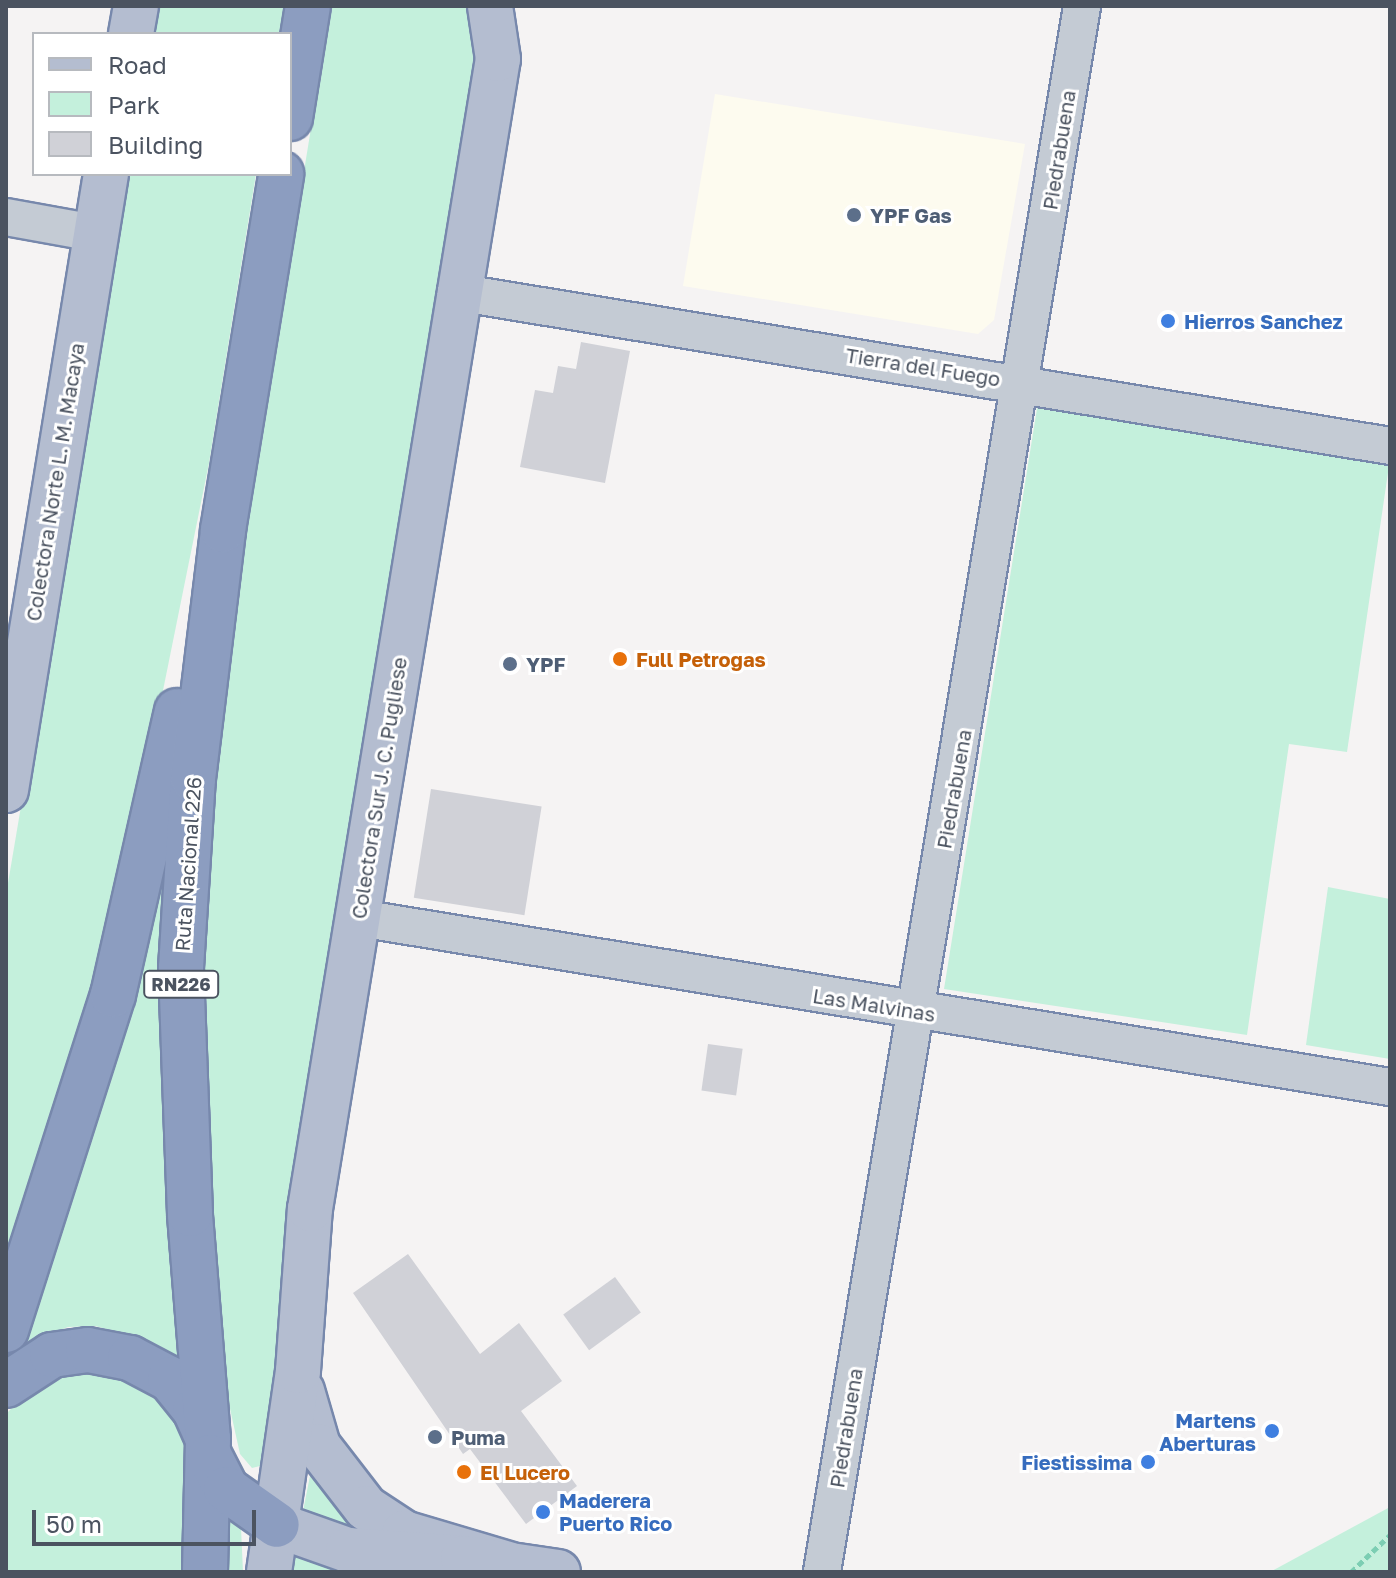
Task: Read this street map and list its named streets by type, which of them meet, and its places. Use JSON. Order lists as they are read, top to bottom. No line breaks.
{"streets":{"highway":["Ruta Nacional 226","RN226"],"main road":["Colectora Norte L. M. Macaya","Colectora Sur J. C. Pugliese"],"street":["Piedrabuena","Tierra del Fuego","Las Malvinas"]},"crossings":[["Piedrabuena","Tierra del Fuego"],["Piedrabuena","Las Malvinas"],["Tierra del Fuego","Colectora Sur J. C. Pugliese"],["Colectora Sur J. C. Pugliese","Las Malvinas"]],"places":["YPF Gas","Hierros Sanchez","Full Petrogas","YPF","Martens Aberturas","Puma","Fiestissima","El Lucero","Maderera Puerto Rico"],"legend":["Road","Park","Building"],"scale_bar":"50 m"}
